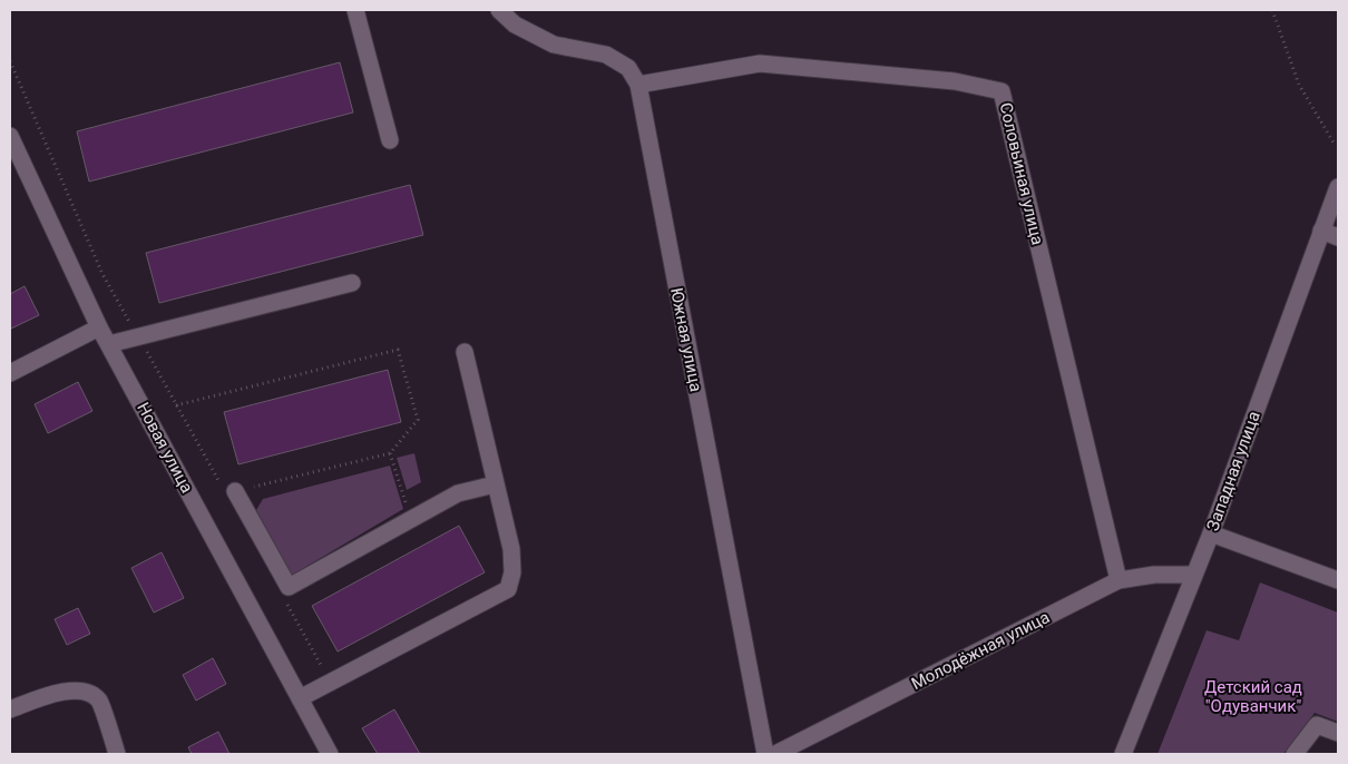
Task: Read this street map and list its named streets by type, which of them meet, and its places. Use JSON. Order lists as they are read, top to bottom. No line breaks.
{"streets":{"street":["Соловьиная улица","Южная улица","Новая улица","Западная улица","Молодёжная улица"]},"crossings":[["Соловьиная улица","Южная улица"],["Соловьиная улица","Молодёжная улица"],["Западная улица","Молодёжная улица"]],"parks":["Детский сад \"Одуванчик\""]}
